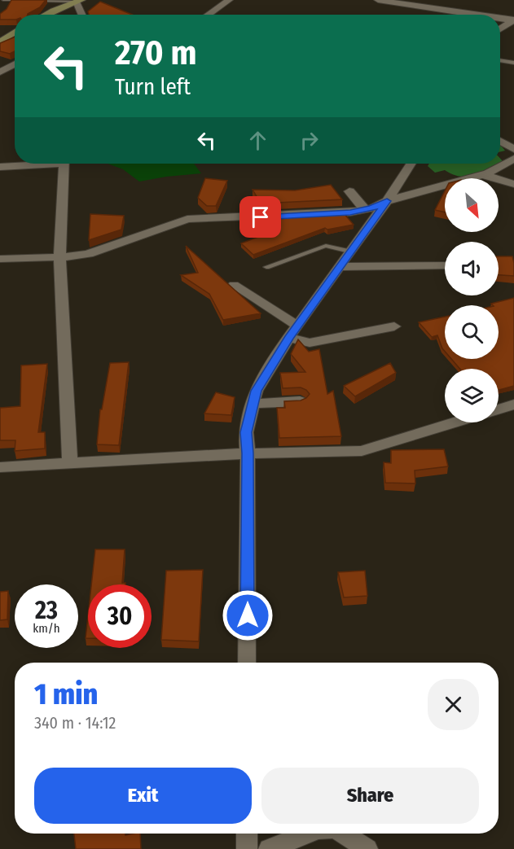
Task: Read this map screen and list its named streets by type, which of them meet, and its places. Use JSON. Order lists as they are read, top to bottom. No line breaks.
{"north":"bottom right","page":{"turn":["270 m","Turn left"],"speed":"23 km/h","limit":"30","heading":["1 min","340 m · 14:12"],"buttons":["Exit","Share"]}}
